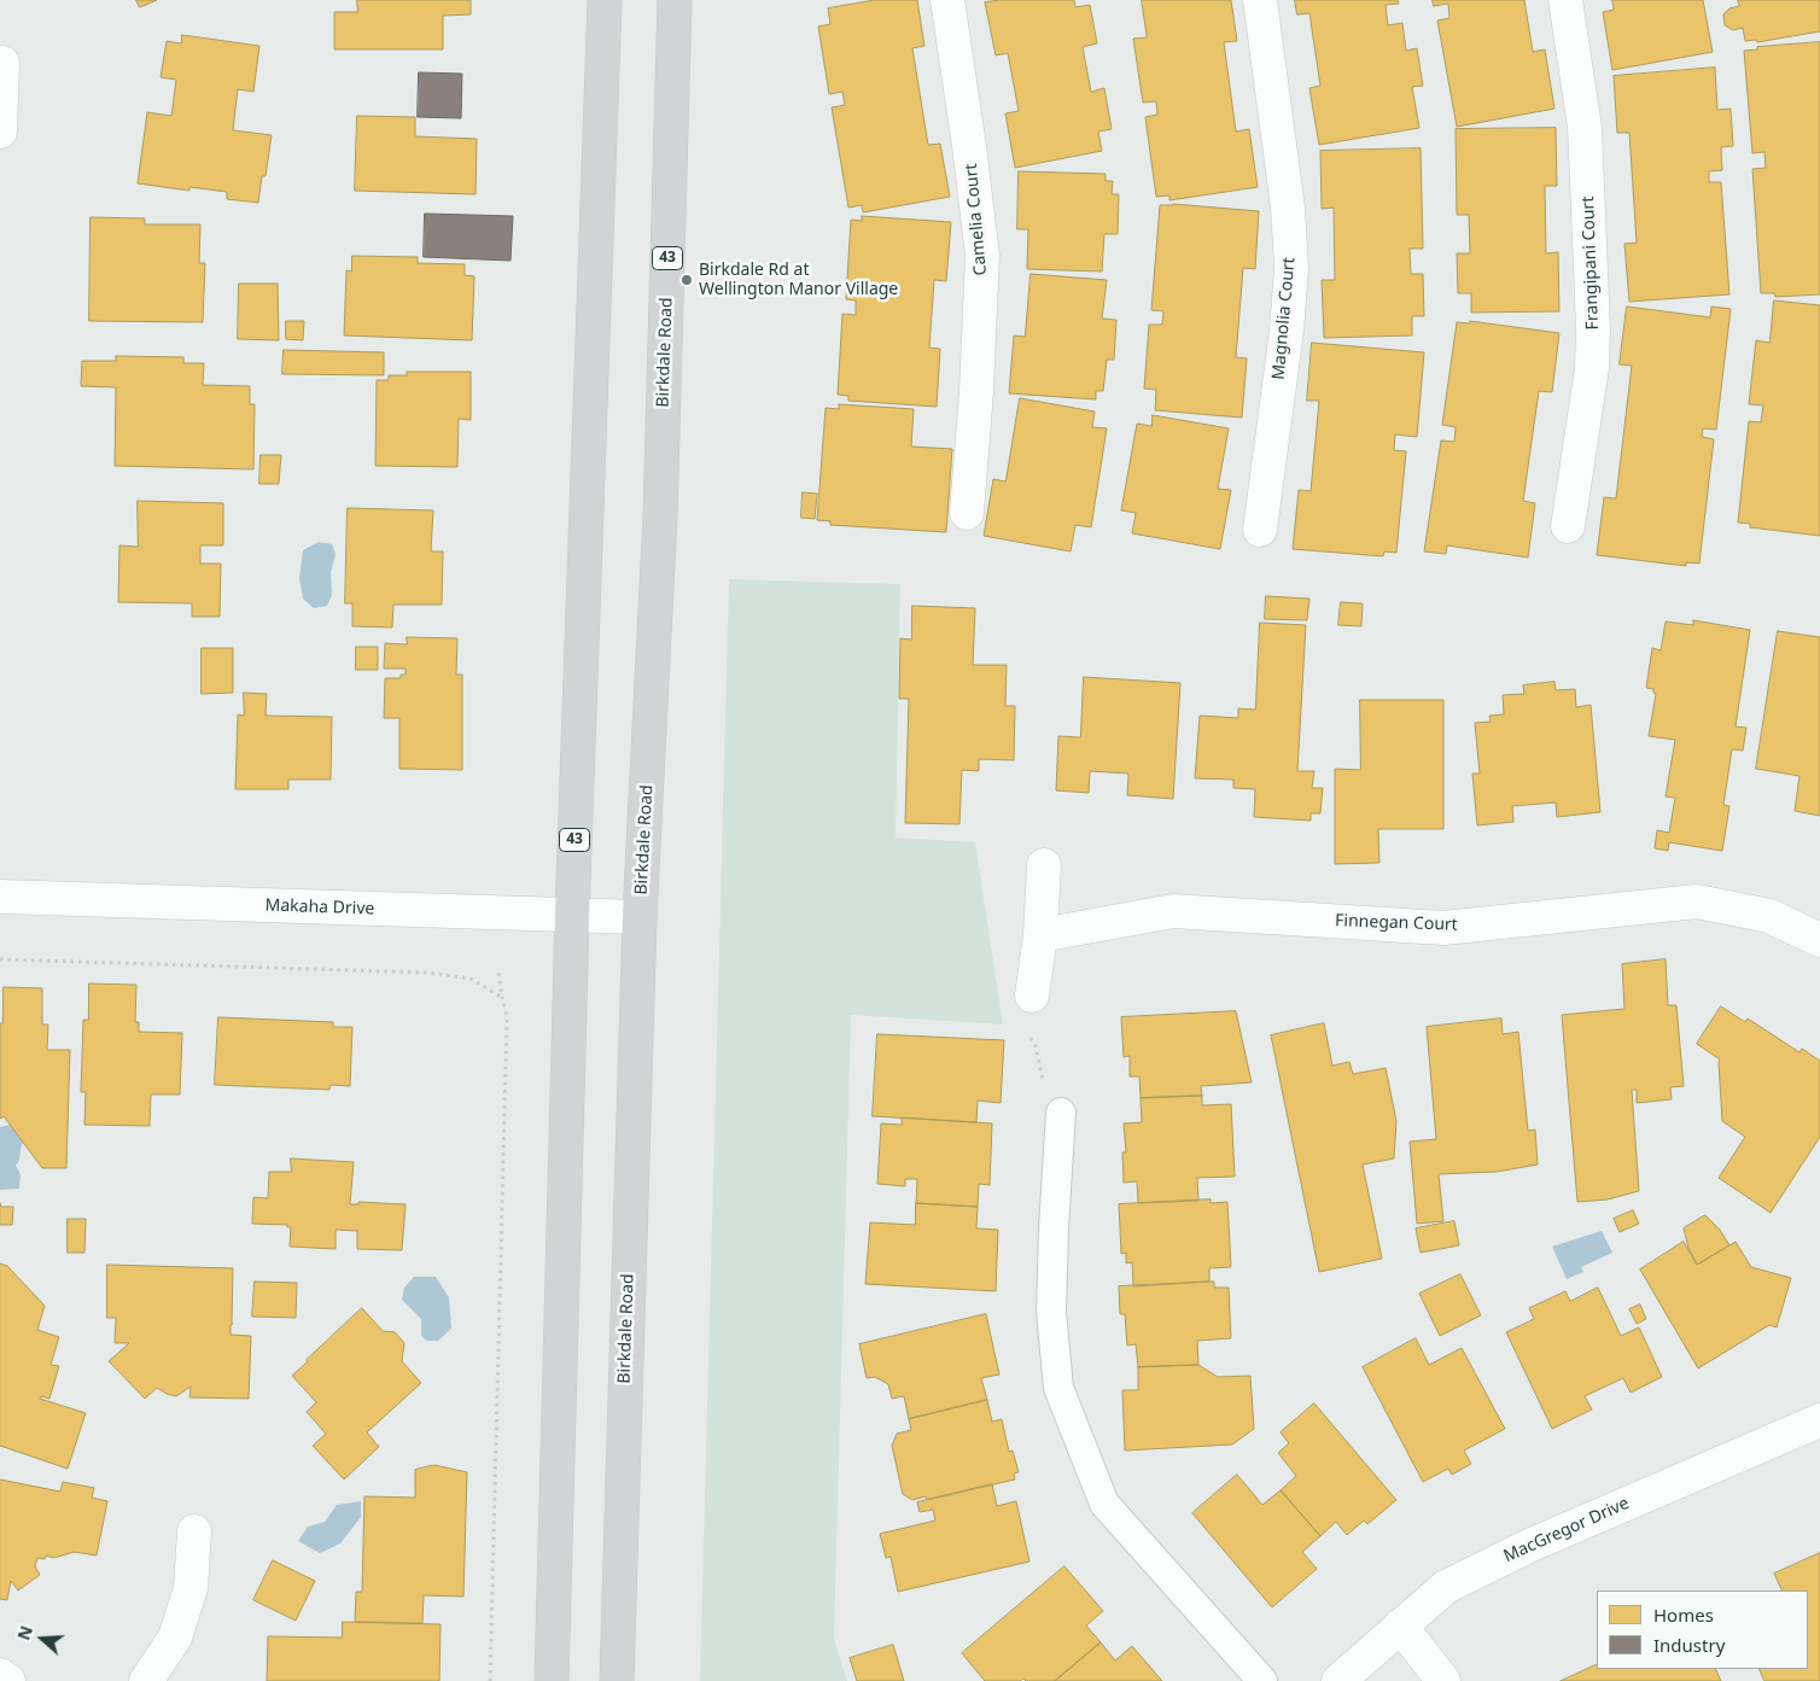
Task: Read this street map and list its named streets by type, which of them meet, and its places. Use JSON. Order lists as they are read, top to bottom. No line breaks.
{"streets":{"main road":["43","Birkdale Road"],"street":["Camelia Court","Frangipani Court","Magnolia Court","Makaha Drive","Finnegan Court","MacGregor Drive"]},"crossings":[["43","Makaha Drive"],["Birkdale Road","Makaha Drive"]],"places":["Birkdale Rd at Wellington Manor Village"],"legend":["Homes","Industry"],"north":"left"}
